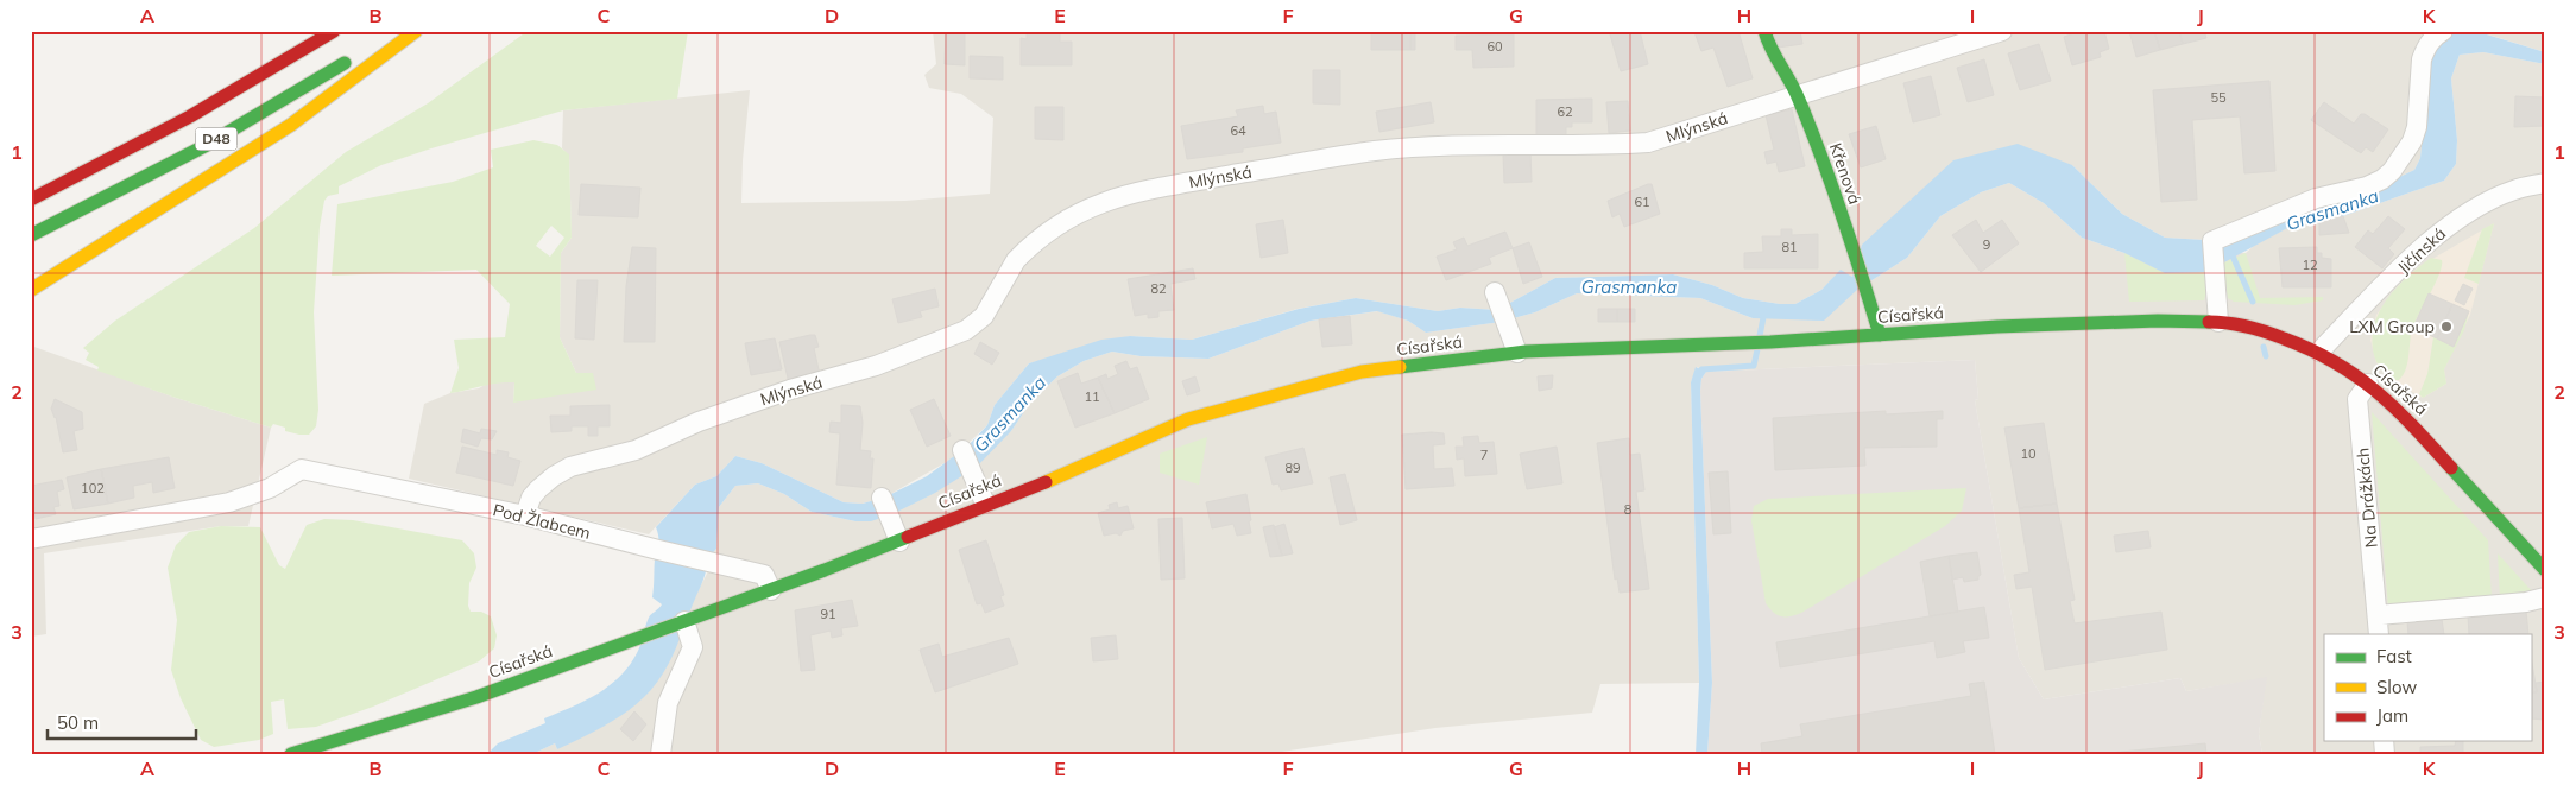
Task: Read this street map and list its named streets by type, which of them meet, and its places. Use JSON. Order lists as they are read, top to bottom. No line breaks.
{"streets":{"main road":["D48","Křenová","Císařská"],"street":["Mlýnská","Jičínská","Na Drážkách","Pod Žlabcem"]},"crossings":[["Mlýnská","Křenová"],["Mlýnská","Pod Žlabcem"],["Křenová","Císařská"],["Jičínská","Císařská"],["Císařská","Na Drážkách"],["Císařská","Pod Žlabcem"]],"water":["Grasmanka"],"places":["LXM Group"],"house_numbers":["60","55","62","64","61","9","81","12","82","11","10","7","89","102","8","91"],"legend":["Fast","Slow","Jam"],"scale_bar":"50 m","grid":{"columns":["A","B","C","D","E","F","G","H","I","J","K"],"rows":["1","2","3"]}}
